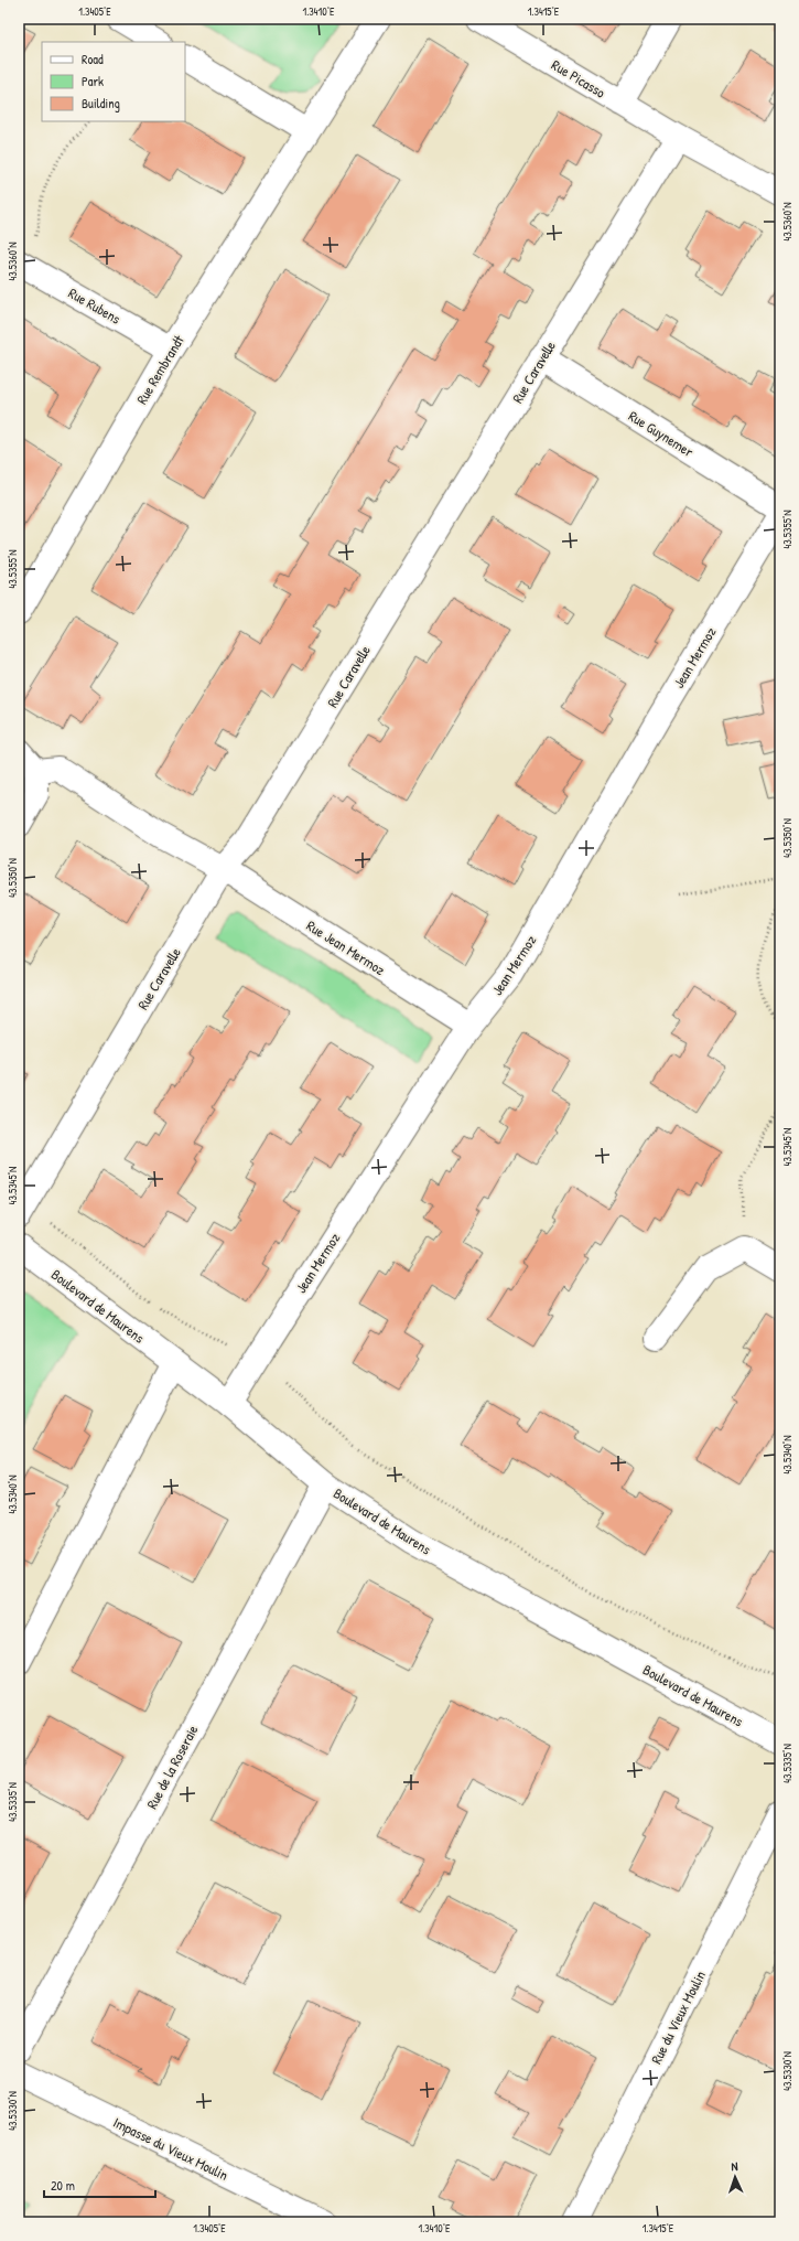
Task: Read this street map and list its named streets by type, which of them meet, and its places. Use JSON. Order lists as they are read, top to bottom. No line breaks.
{"streets":{"street":["Rue Picasso","Rue Rubens","Rue Rembrandt","Rue Caravelle","Rue Guynemer","Jean Mermoz","Rue Jean Mermoz","Boulevard de Maurens","Rue de la Roseraie","Rue du Vieux Moulin","Impasse du Vieux Moulin"]},"crossings":[["Rue Picasso","Rue Caravelle"],["Rue Rubens","Rue Rembrandt"],["Rue Caravelle","Rue Guynemer"],["Rue Caravelle","Rue Jean Mermoz"],["Jean Mermoz","Rue Jean Mermoz"],["Jean Mermoz","Boulevard de Maurens"],["Boulevard de Maurens","Rue de la Roseraie"]],"legend":["Road","Park","Building"],"scale_bar":"20 m","north":"top","coordinates":["1.3405°E","1.3410°E","1.3415°E","43.5360°N","43.5355°N","43.5350°N","43.5345°N","43.5340°N","43.5335°N","43.5330°N"]}
